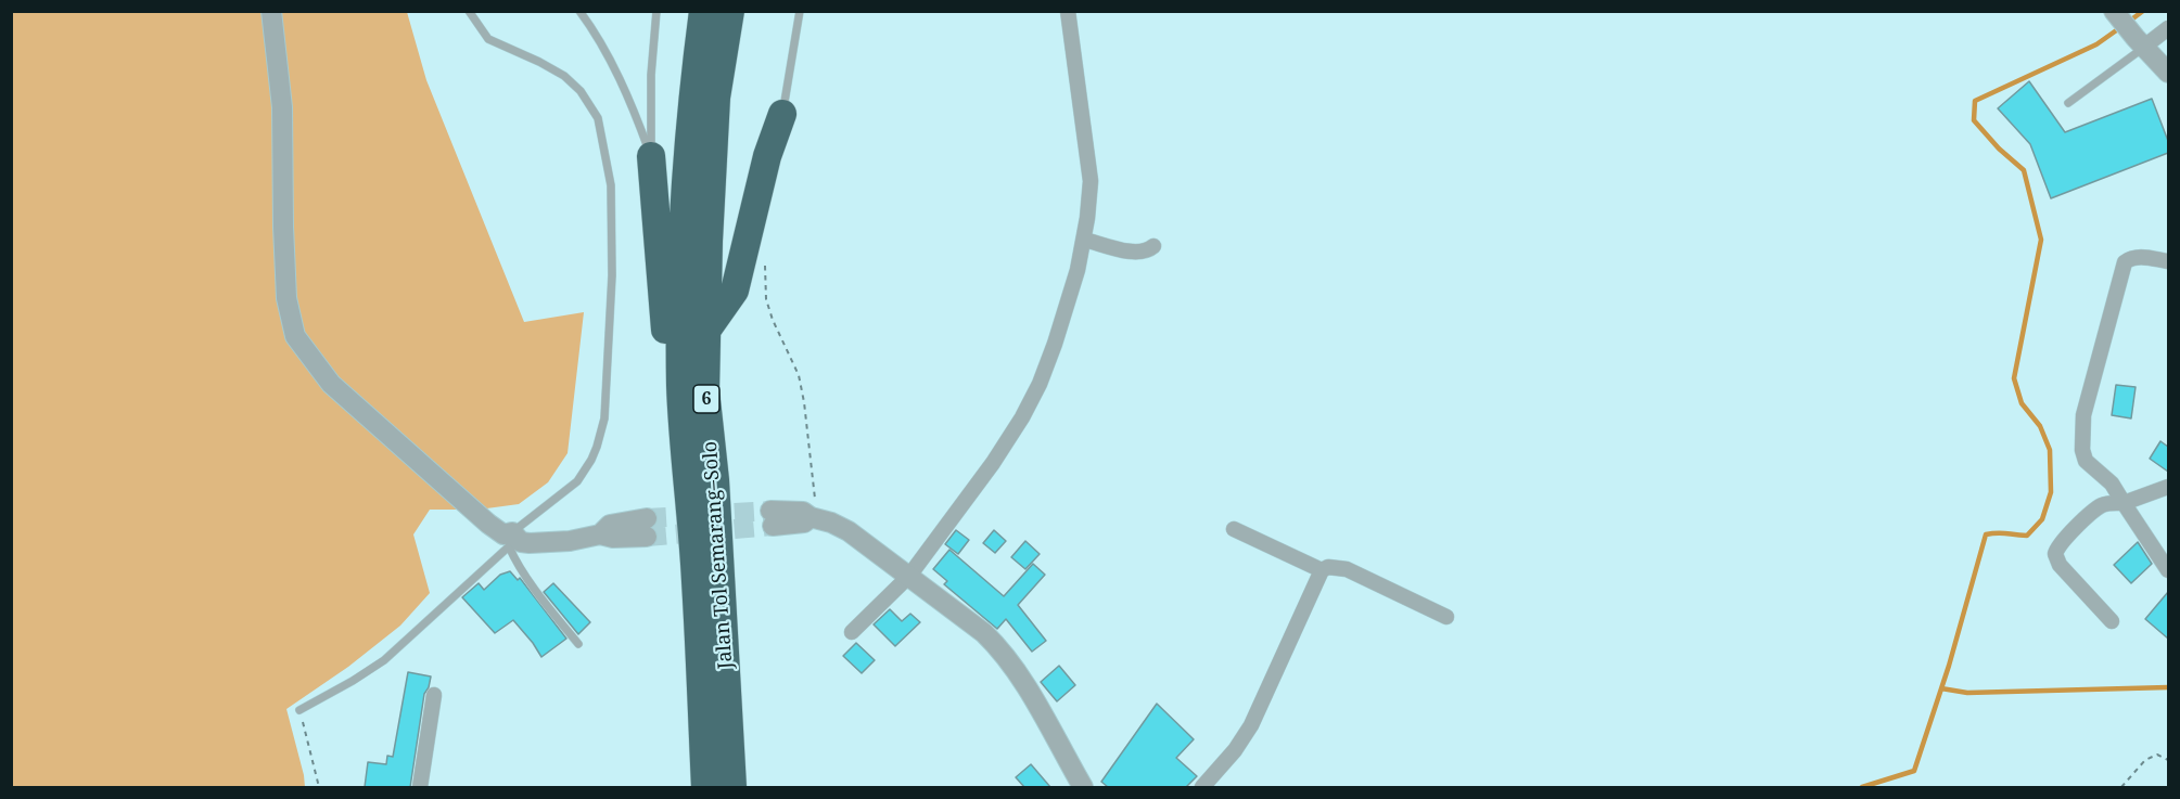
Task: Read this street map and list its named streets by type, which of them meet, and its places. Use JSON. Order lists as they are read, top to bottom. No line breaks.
{"streets":{"highway":["6","Jalan Tol Semarang–Solo"]}}
